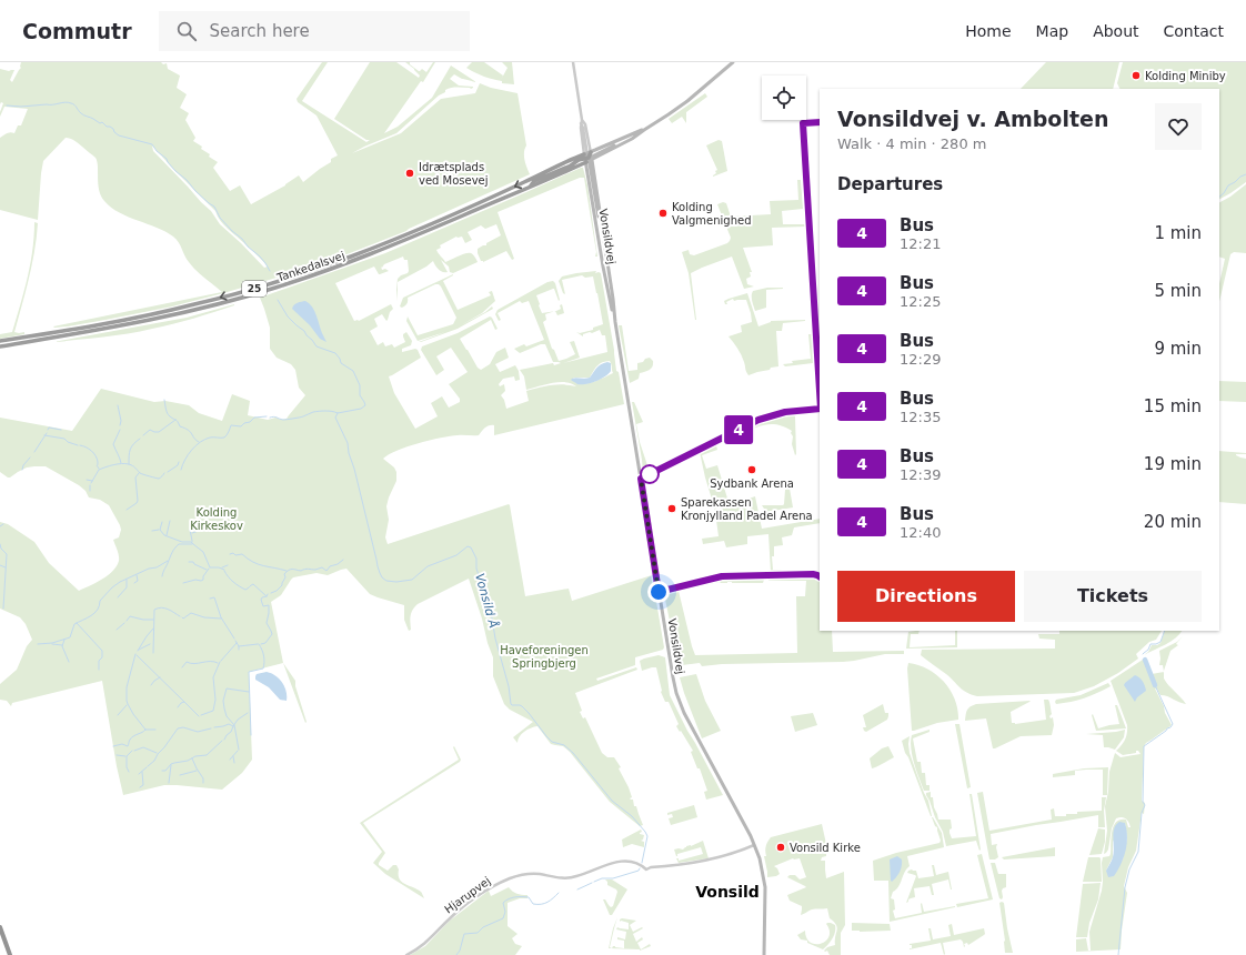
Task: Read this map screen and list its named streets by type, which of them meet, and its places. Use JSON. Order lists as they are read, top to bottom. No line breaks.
{"streets":{"highway":["Tankedalsvej","25"],"main road":["Vonsildvej"],"street":["Hjarupvej"]},"crossings":[["Vonsildvej","Tankedalsvej"],["Vonsildvej","Hjarupvej"]],"districts":["Vonsild"],"water":["Vonsild Å"],"parks":["Kolding Kirkeskov","Haveforeningen Springbjerg"],"places":["Kolding Miniby","Idrætsplads ved Mosevej","Kolding Valgmenighed","Sydbank Arena","Sparekassen Kronjylland Padel Arena","Vonsild Kirke"],"lines":["bus line 4"],"page":{"header":"Commutr","search":"Search here","nav":["Home","Map","About","Contact"],"on_map":"4","heading":[["Vonsildvej v. Ambolten","Walk · 4 min · 280 m"],"Departures"],"list":[{"mark":"4","name":"Bus","note":"12:21","value":"1 min"},{"mark":"4","name":"Bus","note":"12:25","value":"5 min"},{"mark":"4","name":"Bus","note":"12:29","value":"9 min"},{"mark":"4","name":"Bus","note":"12:35","value":"15 min"},{"mark":"4","name":"Bus","note":"12:39","value":"19 min"},{"mark":"4","name":"Bus","note":"12:40","value":"20 min"}],"buttons":["Directions","Tickets"]}}
